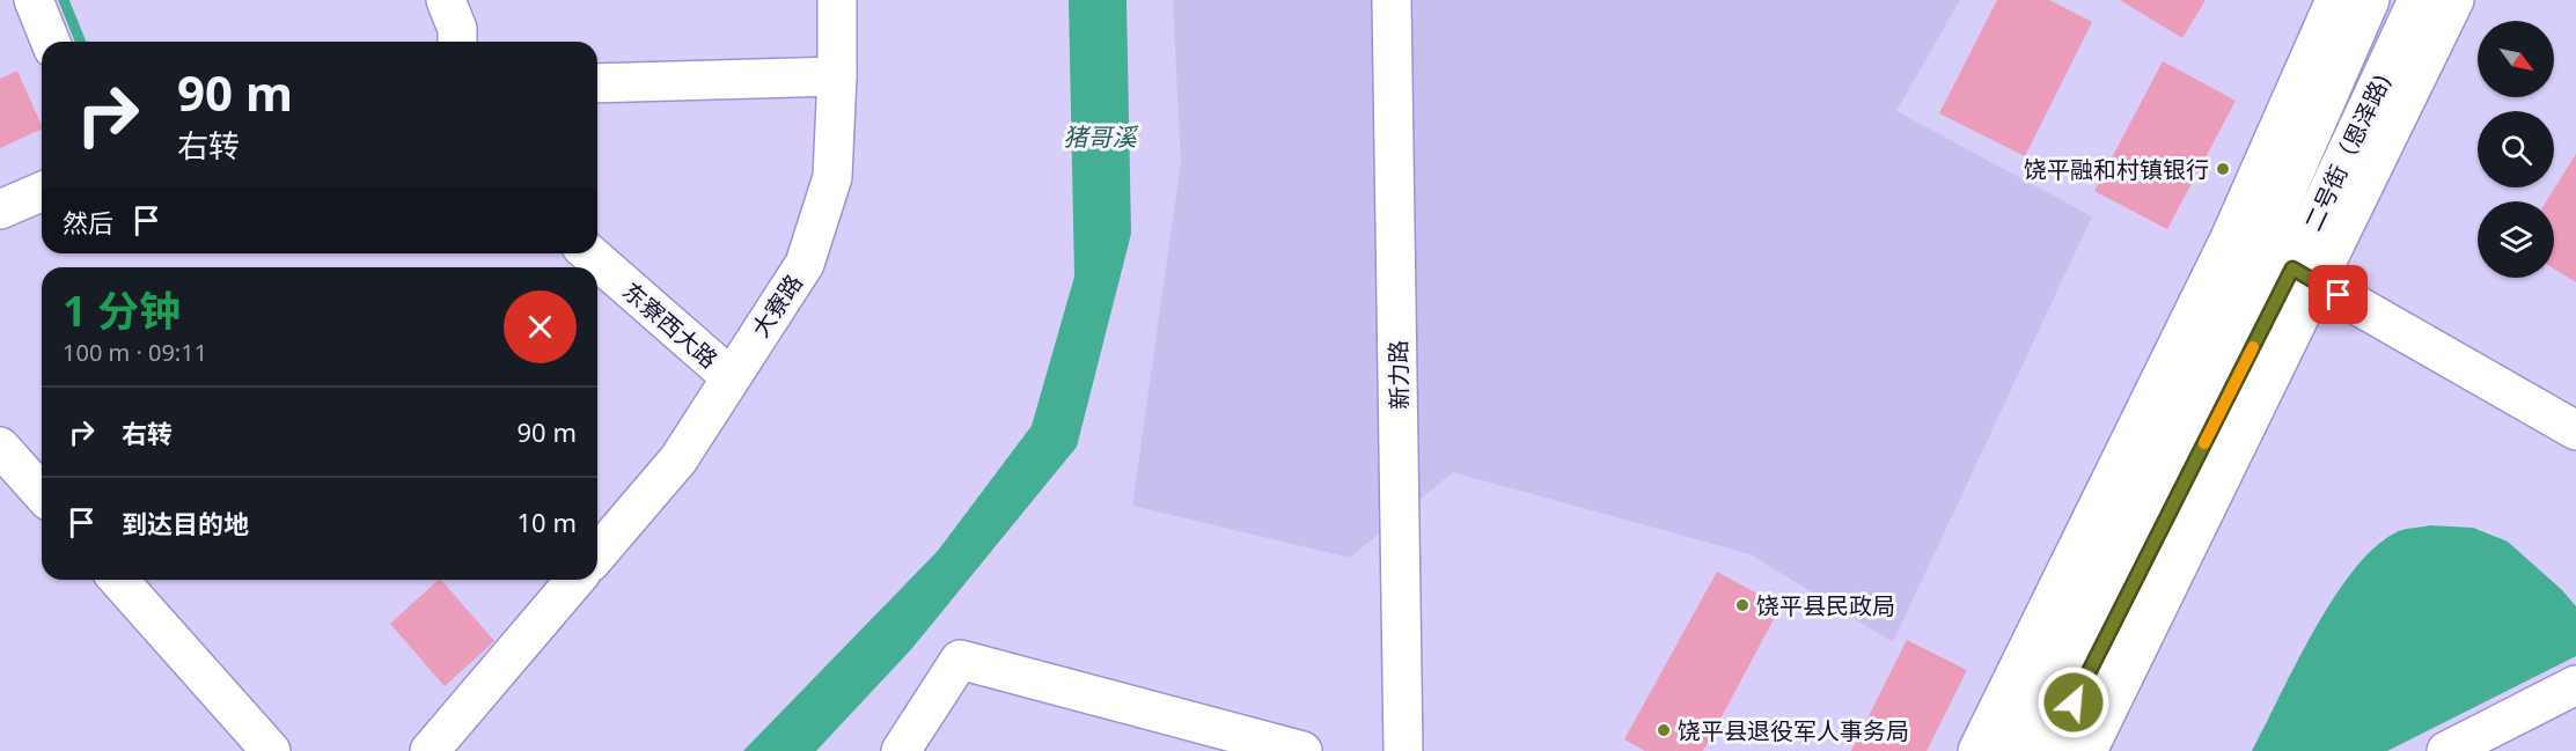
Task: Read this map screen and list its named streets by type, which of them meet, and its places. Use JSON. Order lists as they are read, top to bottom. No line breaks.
{"streets":{"street":["二号街（恩泽路)","大寮路","东寮西大路","新力路"]},"crossings":[["大寮路","东寮西大路"]],"water":["猪哥溪"],"places":["饶平融和村镇银行","饶平县民政局","饶平县退役军人事务局"],"north":"bottom right","page":{"turn":["90 m","右转"],"then":"然后","heading":["1 分钟","100 m · 09:11"],"list":[{"name":"右转","value":"90 m"},{"name":"到达目的地","value":"10 m"}]}}
